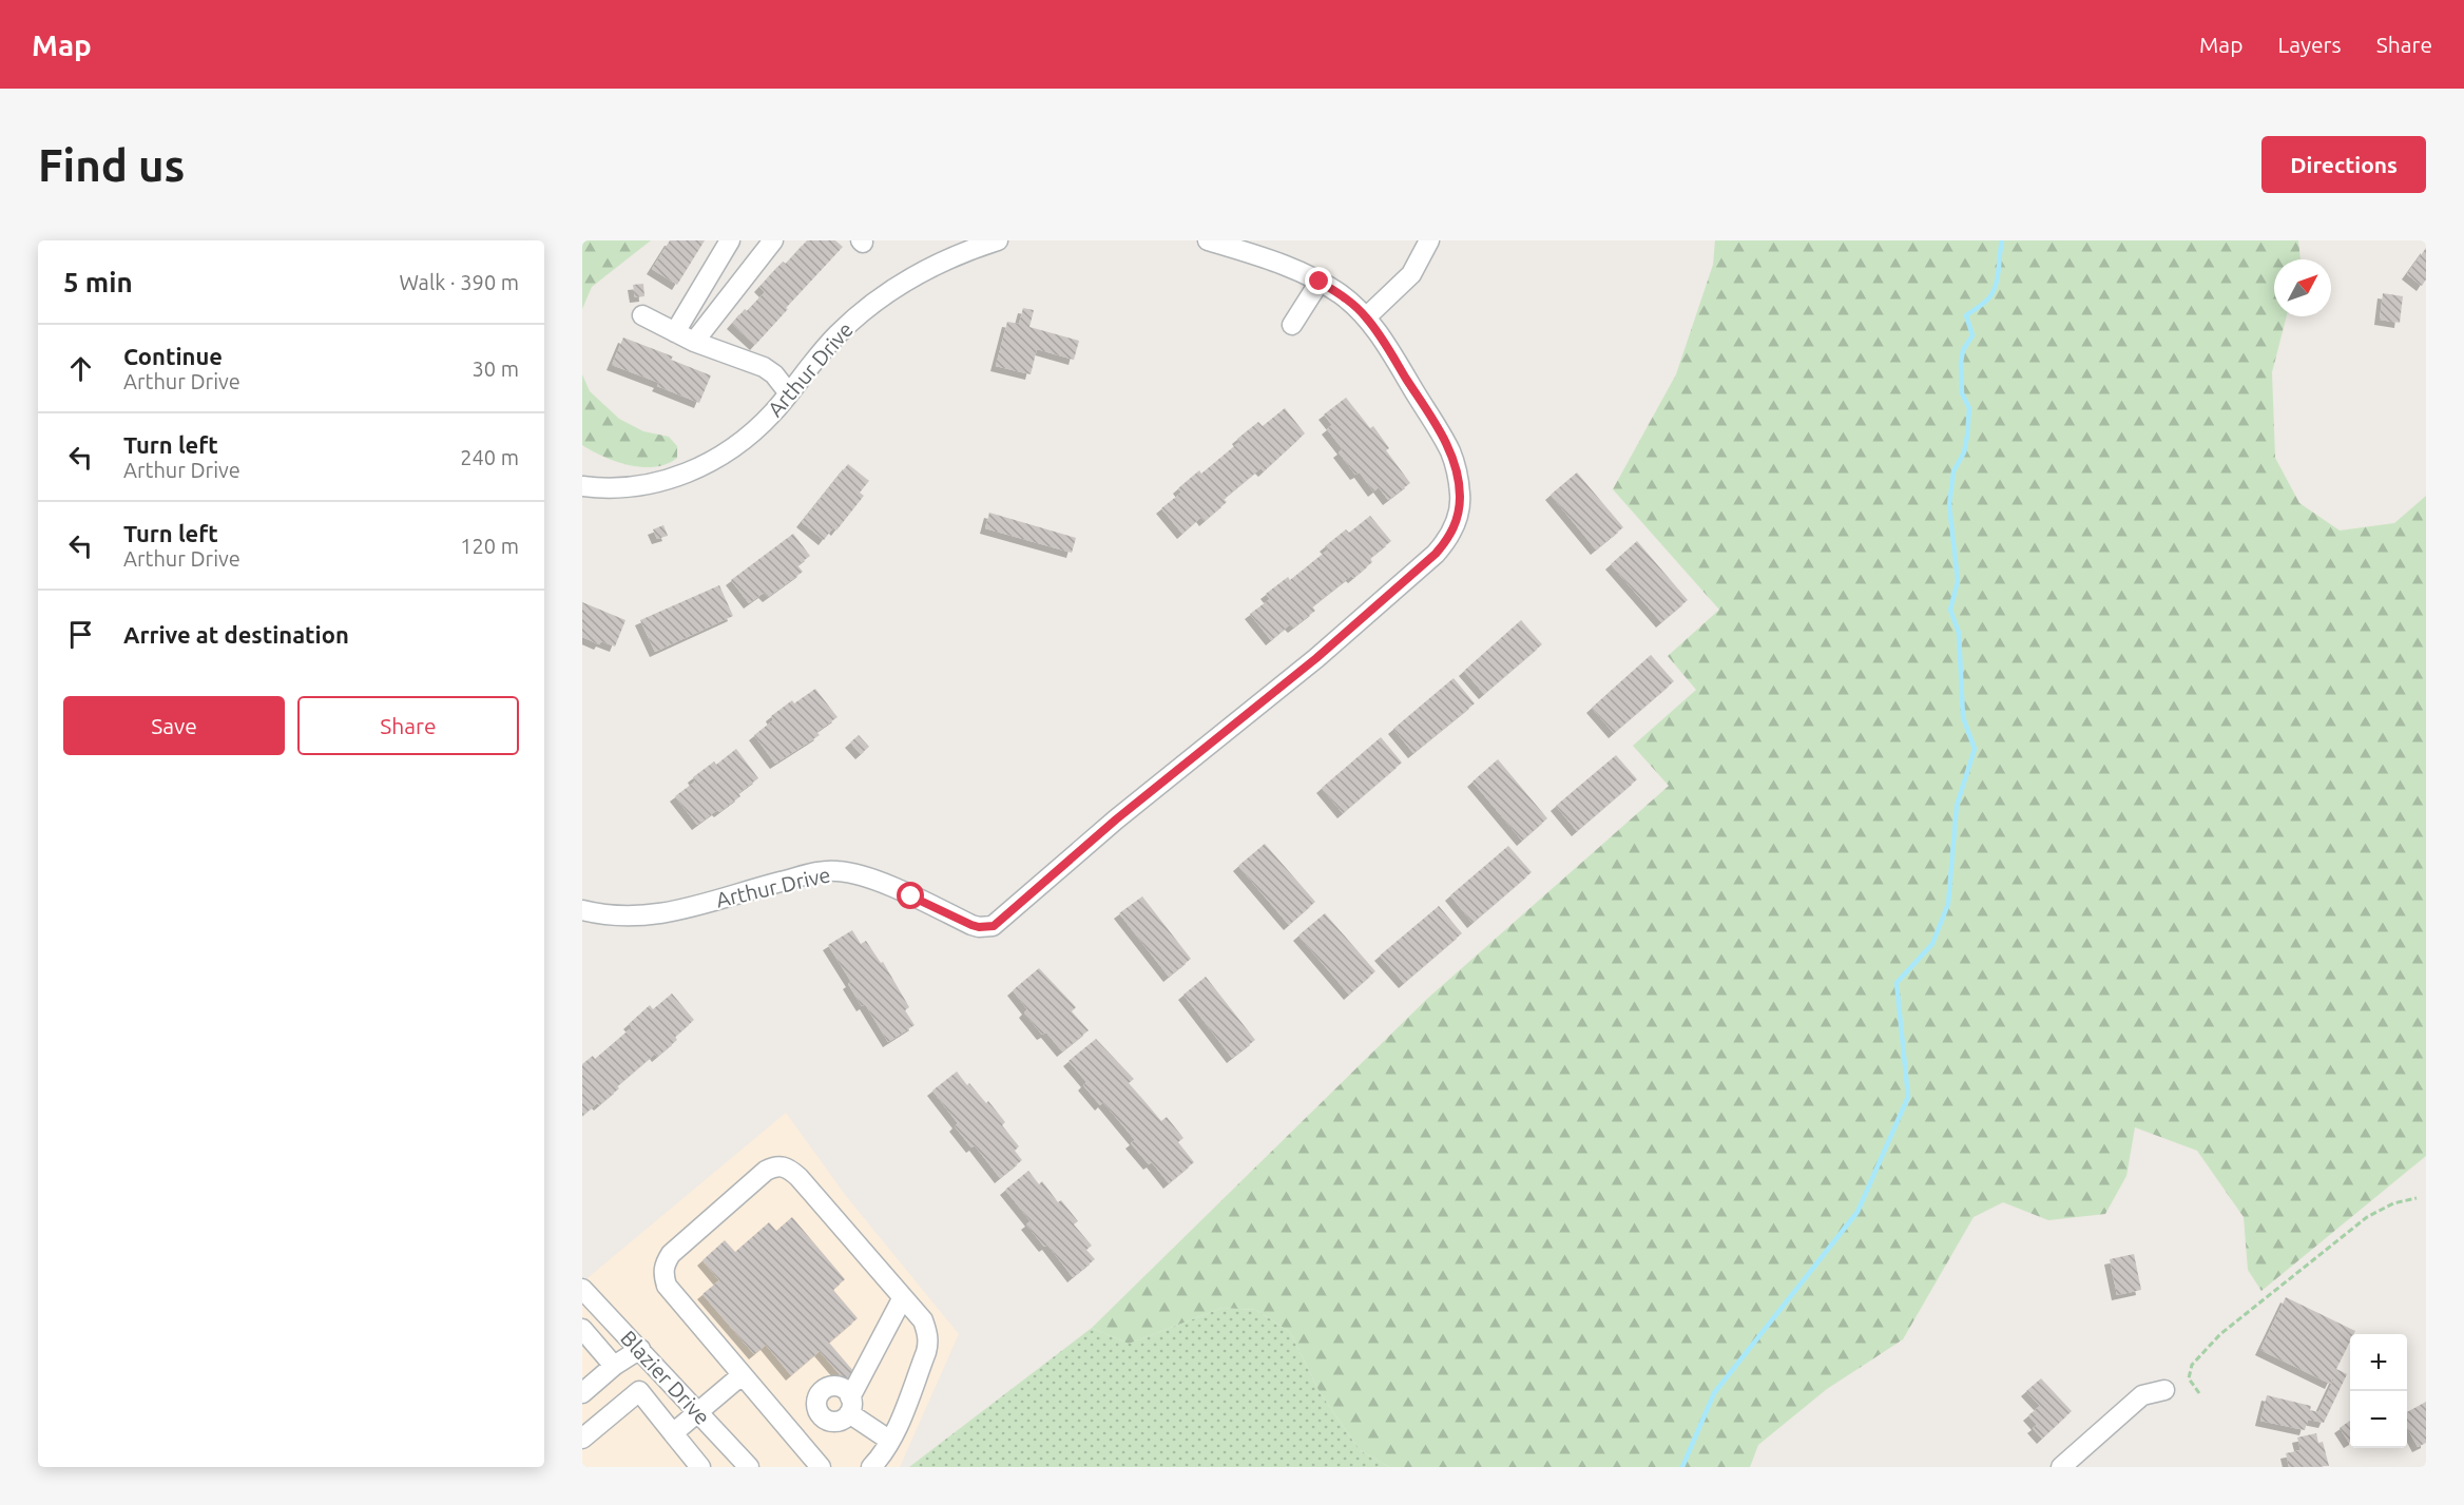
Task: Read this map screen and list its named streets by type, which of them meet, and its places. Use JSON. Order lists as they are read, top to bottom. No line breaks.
{"streets":{"street":["Arthur Drive","Blazier Drive"]},"north":"top right","page":{"header":"Map","nav":["Map","Layers","Share"],"buttons":["Directions",["Save","Share"]],"title":"Find us","heading":["5 min","Walk · 390 m"],"list":[["Continue","Arthur Drive","30 m"],["Turn left","Arthur Drive","240 m"],["Turn left","Arthur Drive","120 m"],"Arrive at destination"],"map_buttons":["+","−"]}}
